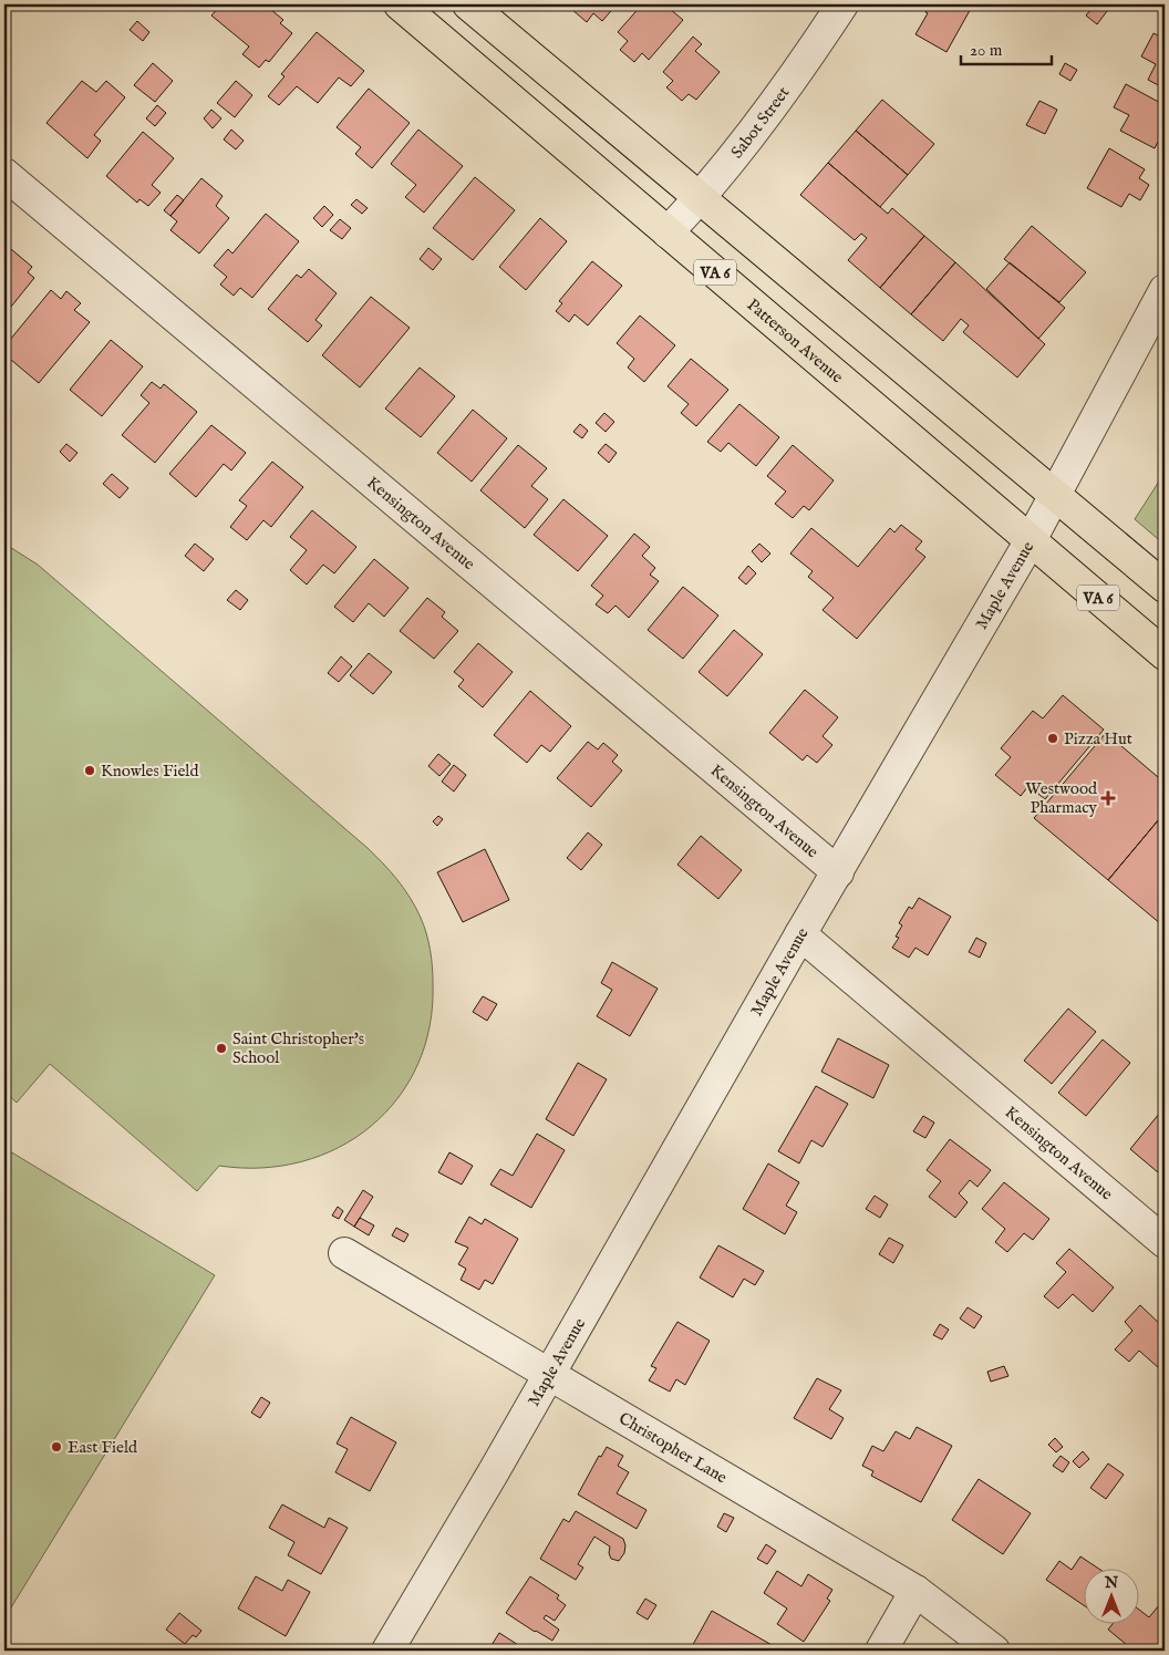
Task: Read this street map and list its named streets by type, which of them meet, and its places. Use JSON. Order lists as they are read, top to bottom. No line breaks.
{"streets":{"main road":["VA 6","Patterson Avenue"],"street":["Sabot Street","Kensington Avenue","Maple Avenue","Christopher Lane"]},"crossings":[["Sabot Street","VA 6"],["Sabot Street","Patterson Avenue"],["VA 6","Maple Avenue"],["Patterson Avenue","Maple Avenue"],["Kensington Avenue","Maple Avenue"],["Maple Avenue","Christopher Lane"]],"places":{"other":["Pizza Hut","Knowles Field","Saint Christopher's School","East Field"],"health":["Westwood Pharmacy"]},"scale_bar":"20 m","north":"top"}
